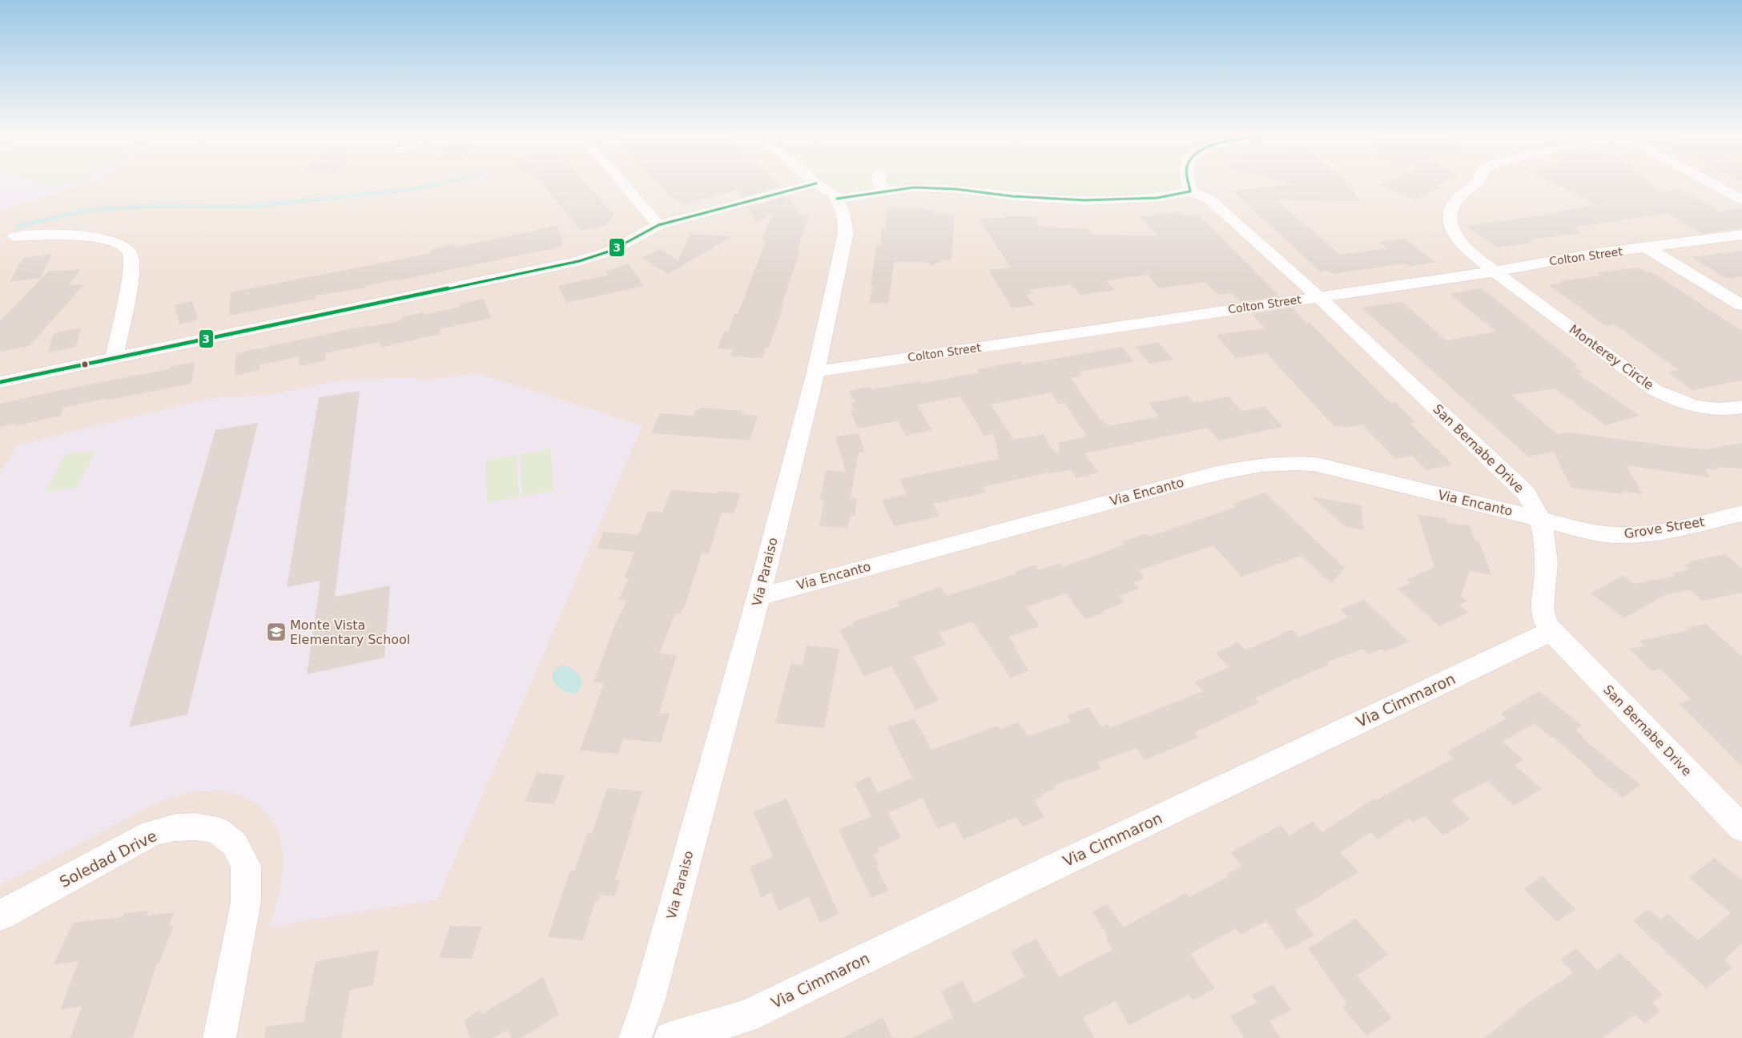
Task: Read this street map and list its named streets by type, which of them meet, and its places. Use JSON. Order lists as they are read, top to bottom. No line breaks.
{"streets":{"street":["Colton Street","Monterey Circle","San Bernabe Drive","Via Encanto","Grove Street","Via Paraiso","Via Cimmaron","Soledad Drive"]},"crossings":[["Colton Street","Monterey Circle"],["Colton Street","San Bernabe Drive"],["Colton Street","Via Paraiso"],["San Bernabe Drive","Via Encanto"],["San Bernabe Drive","Grove Street"],["San Bernabe Drive","Via Cimmaron"],["Via Encanto","Grove Street"],["Via Encanto","Via Paraiso"]],"places":{"school or university":["Monte Vista Elementary School"]},"lines":["transit line 3"]}
